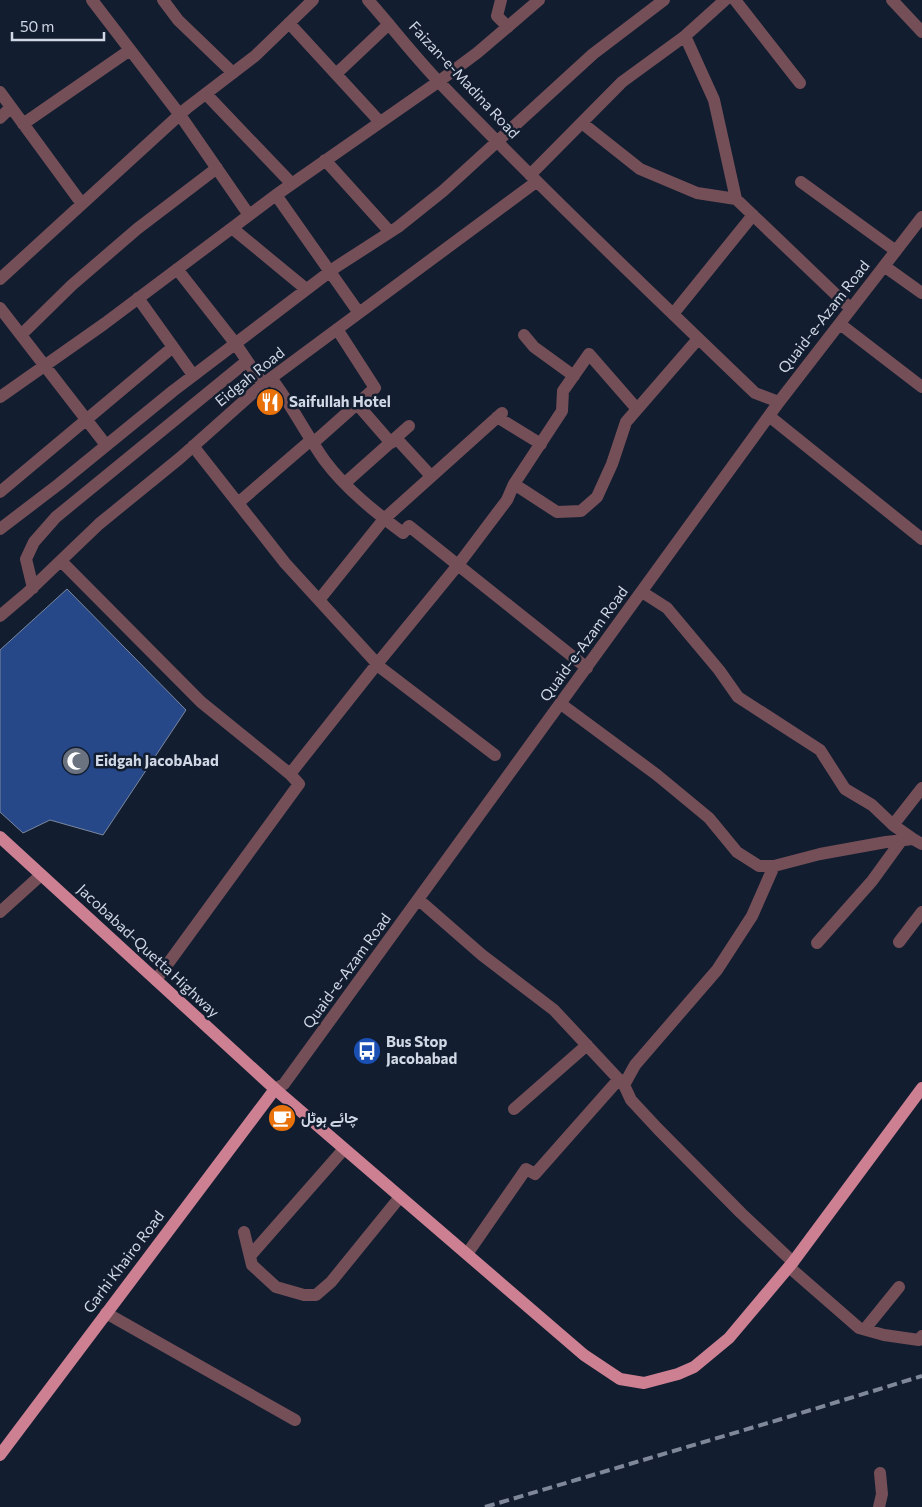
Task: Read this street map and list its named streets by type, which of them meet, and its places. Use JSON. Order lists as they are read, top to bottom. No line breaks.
{"streets":{"main road":["Jacobabad-Quetta Highway","Garhi Khairo Road"],"street":["Faizan-e-Madina Road","Quaid-e-Azam Road","Eidgah Road"]},"crossings":[["Faizan-e-Madina Road","Quaid-e-Azam Road"],["Faizan-e-Madina Road","Eidgah Road"],["Quaid-e-Azam Road","Jacobabad-Quetta Highway"],["Quaid-e-Azam Road","Garhi Khairo Road"],["Jacobabad-Quetta Highway","Garhi Khairo Road"]],"places":{"restaurant":["Saifullah Hotel"],"mosque":["Eidgah JacobAbad"],"bus stop":["Bus Stop Jacobabad"],"cafe":["چائے ہوٹل"]},"scale_bar":"50 m"}
